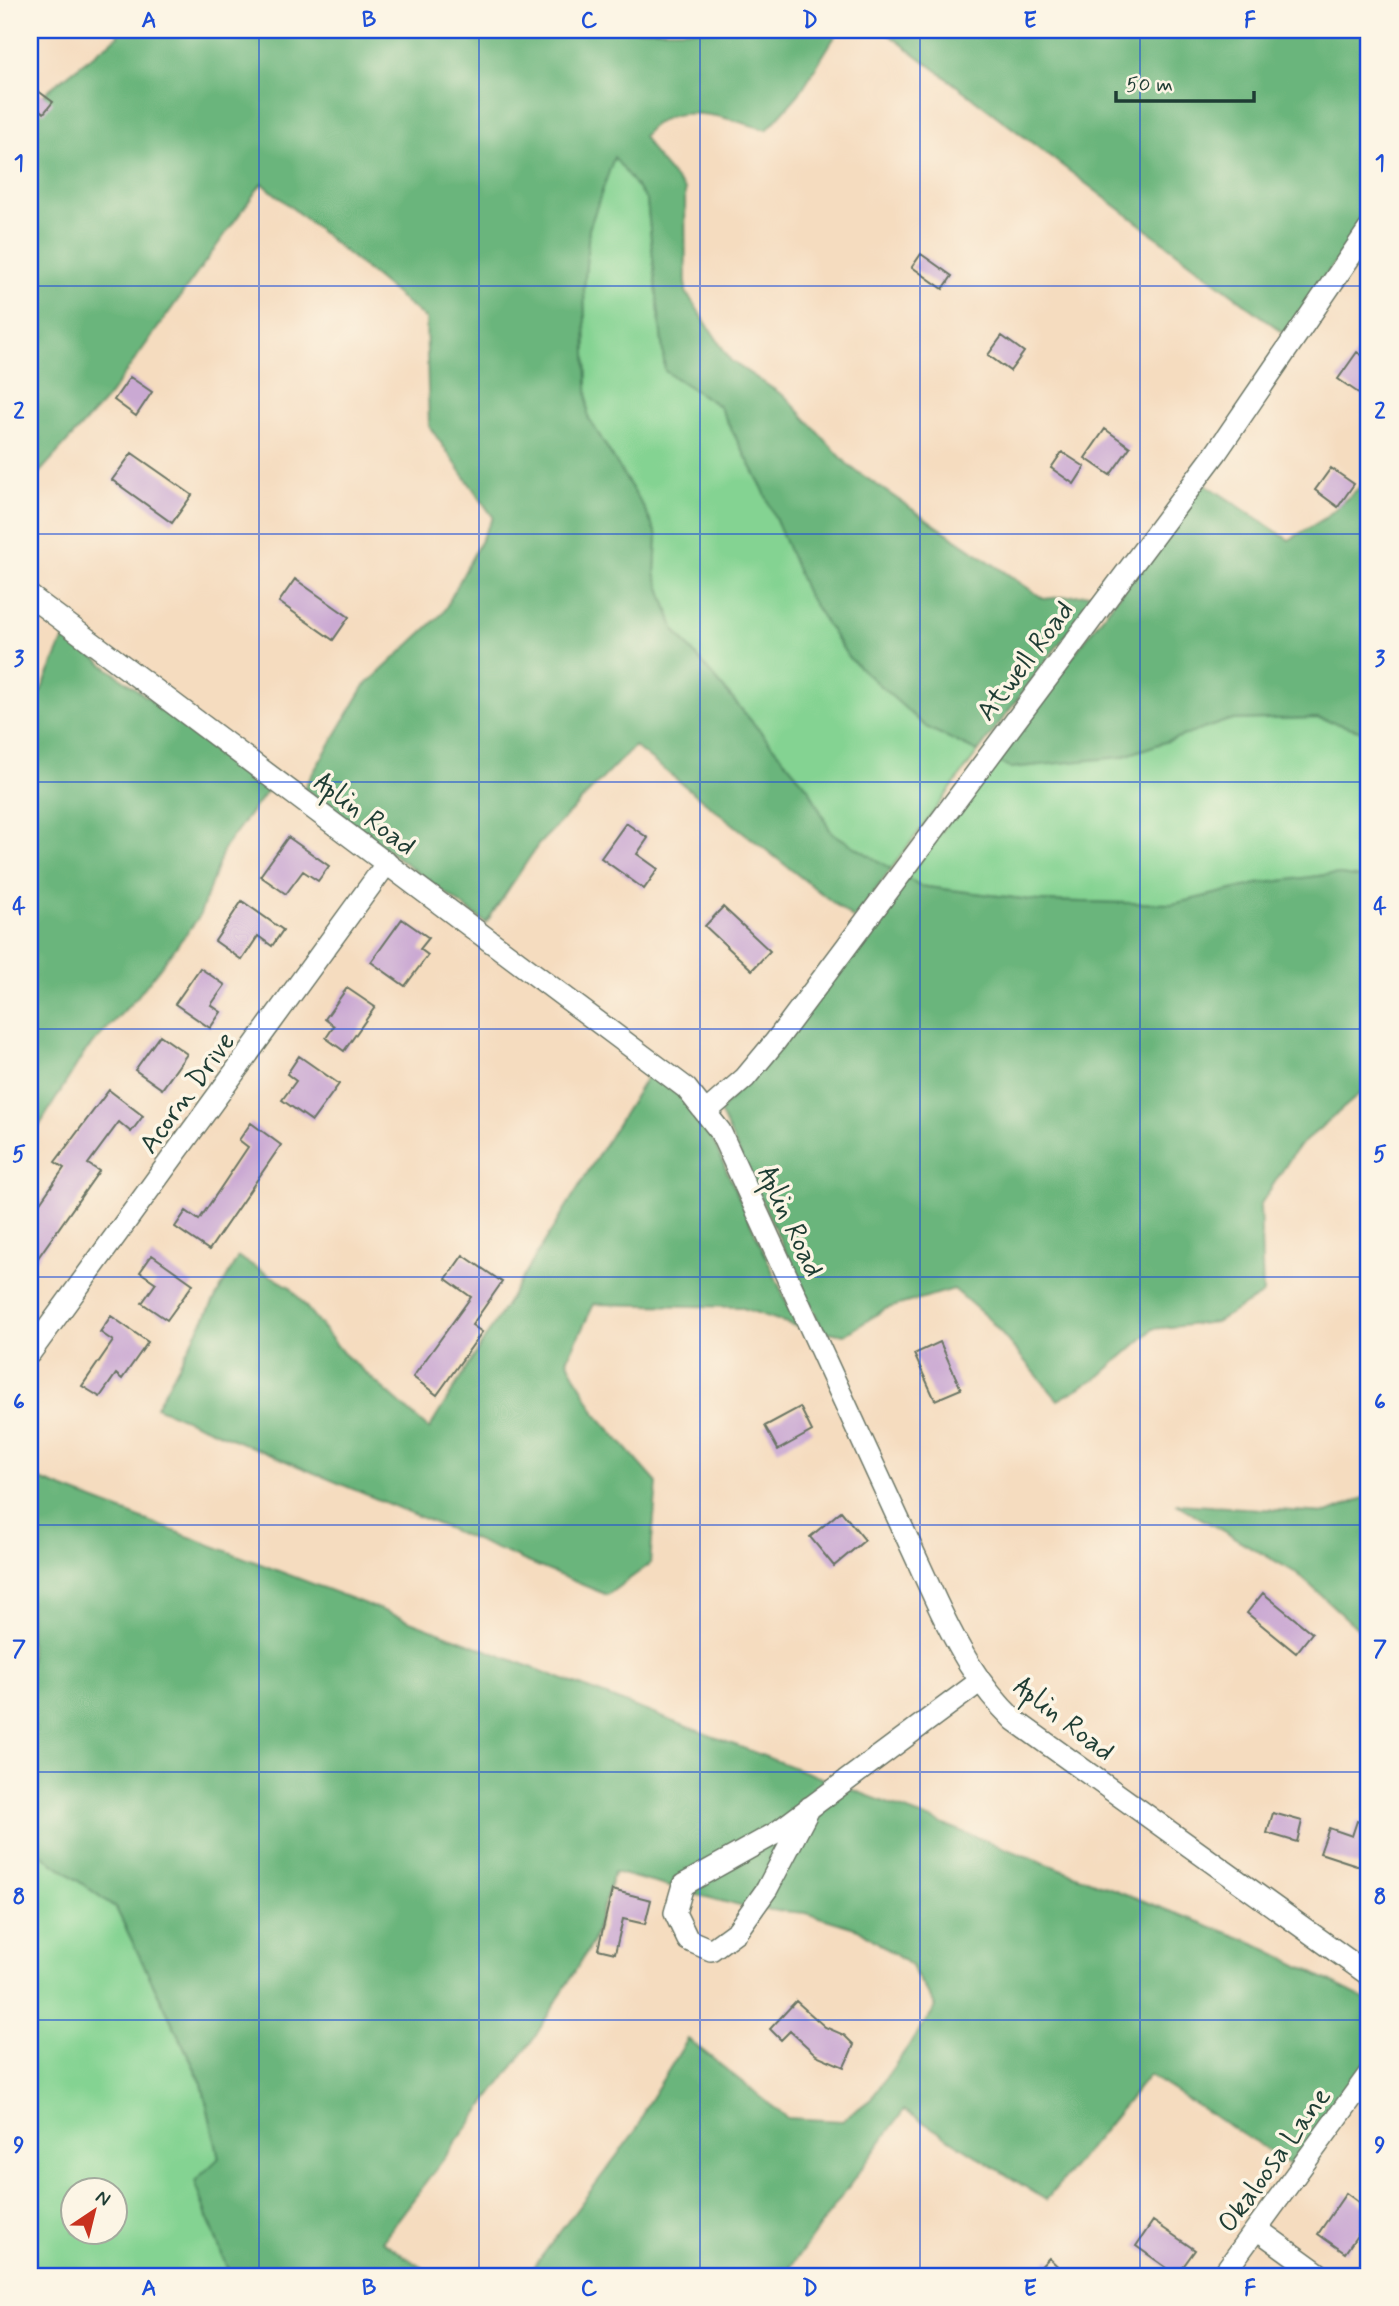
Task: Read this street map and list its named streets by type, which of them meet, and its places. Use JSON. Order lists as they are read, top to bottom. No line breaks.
{"streets":{"street":["Atwell Road","Aplin Road","Acorn Drive","Okaloosa Lane"]},"crossings":[["Atwell Road","Aplin Road"],["Aplin Road","Acorn Drive"]],"scale_bar":"50 m","north":"top right","grid":{"columns":["A","B","C","D","E","F"],"rows":["1","2","3","4","5","6","7","8","9"]}}
